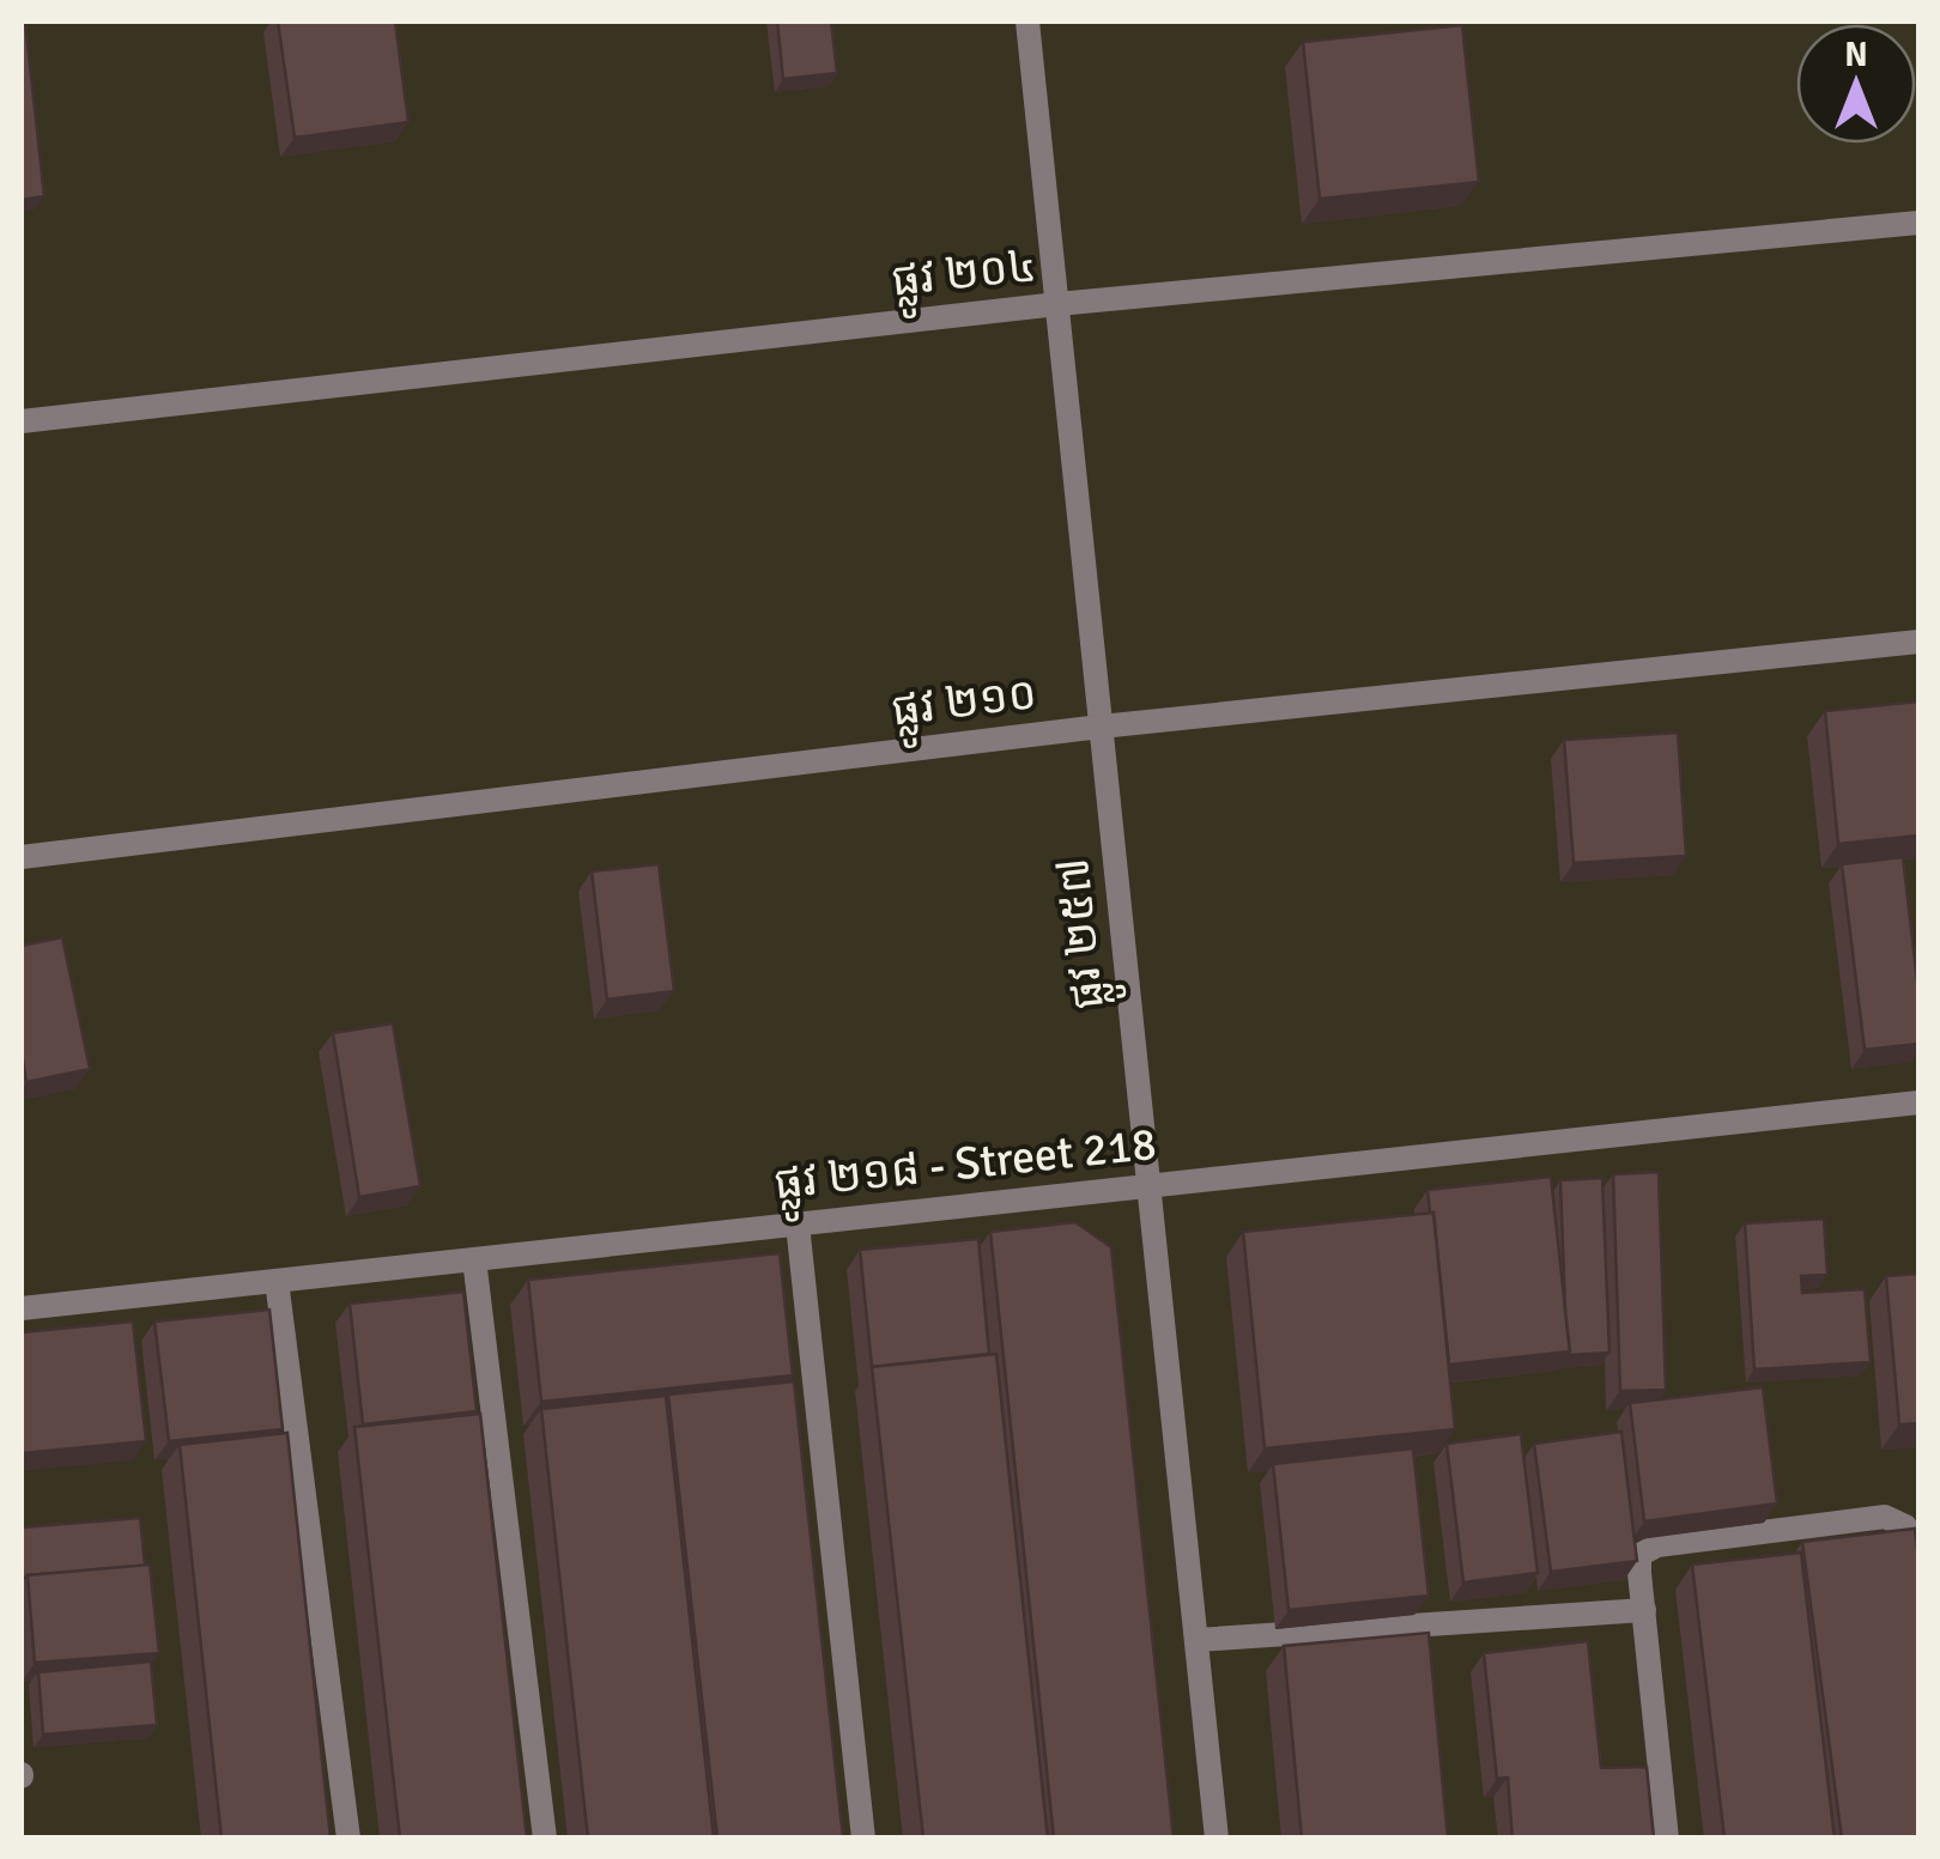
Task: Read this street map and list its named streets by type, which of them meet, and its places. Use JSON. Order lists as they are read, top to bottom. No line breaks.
{"streets":{"street":["ផ្លូវ ២០៤","ផ្លូវ ២១០","ផ្លូវ ២៥៧","ផ្លូវ ២១៨ - Street 218"]},"crossings":[["ផ្លូវ ២០៤","ផ្លូវ ២៥៧"],["ផ្លូវ ២១០","ផ្លូវ ២៥៧"],["ផ្លូវ ២៥៧","ផ្លូវ ២១៨ - Street 218"]],"north":"top"}
